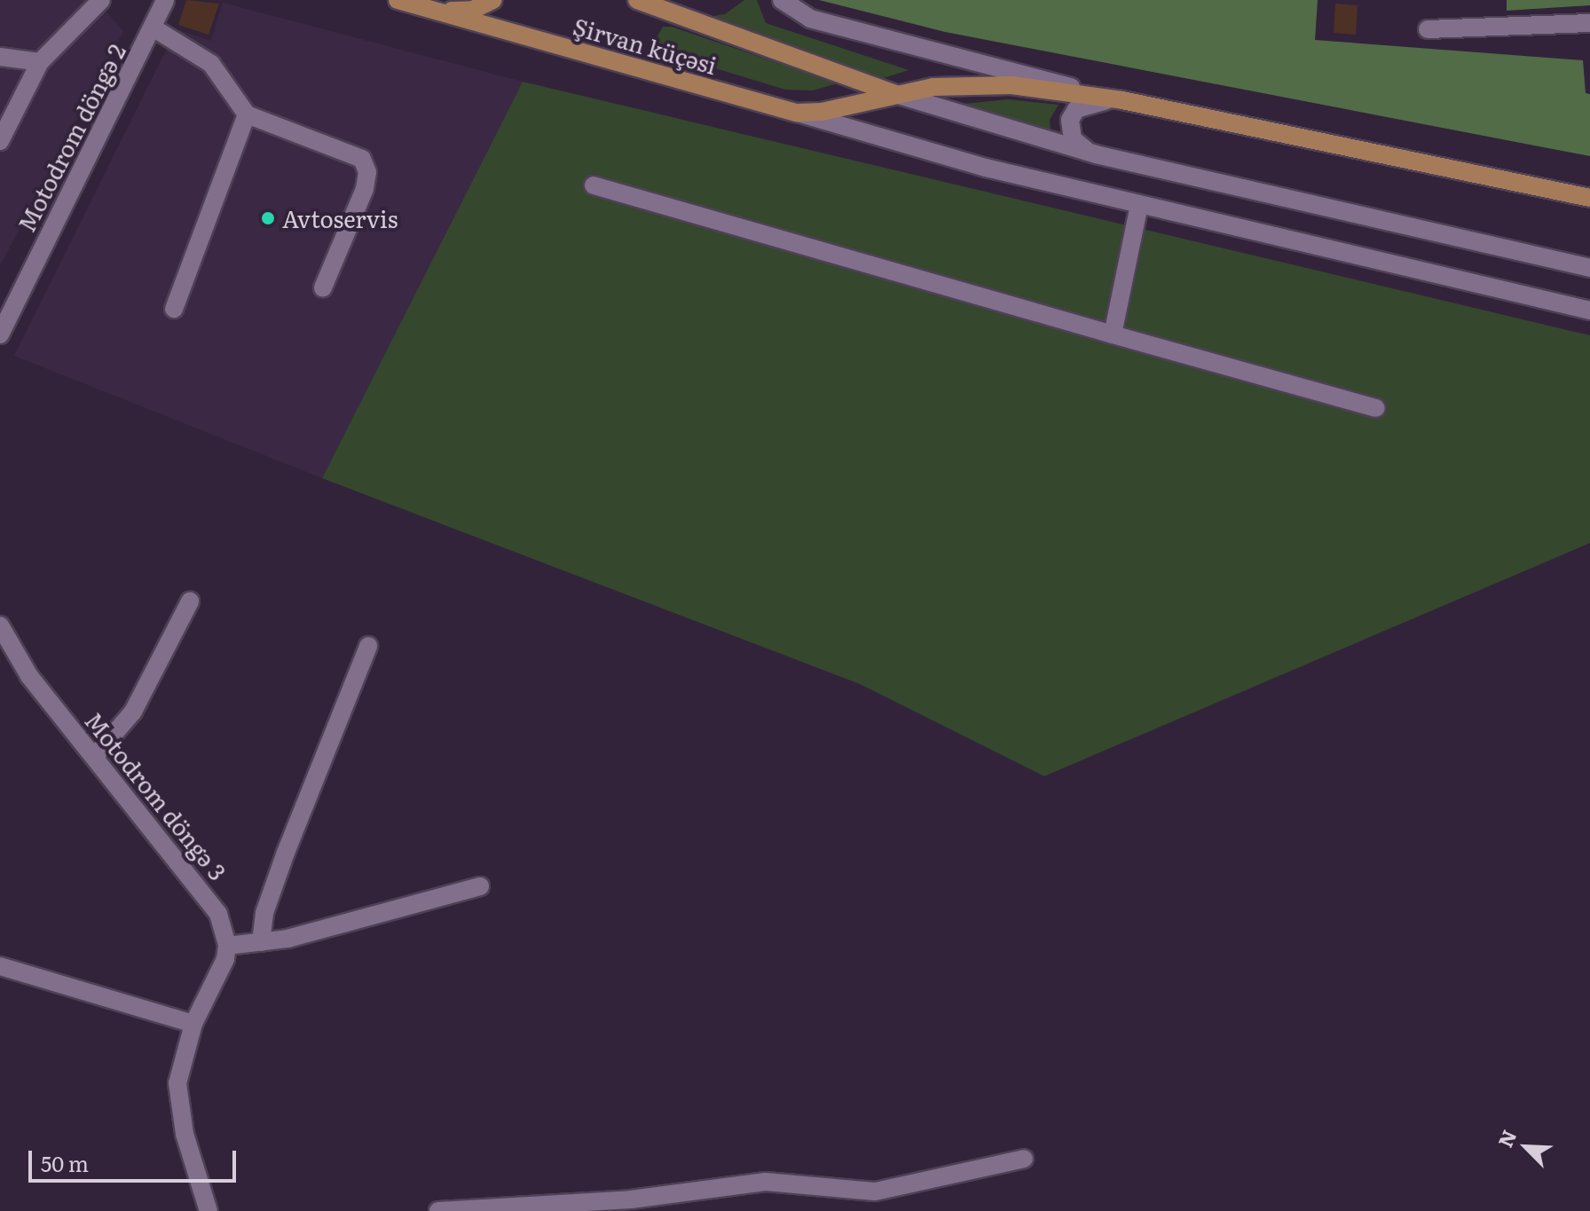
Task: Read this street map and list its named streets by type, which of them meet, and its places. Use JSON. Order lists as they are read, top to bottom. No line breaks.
{"streets":{"main road":["Şirvan küçəsi"],"street":["Motodrom döngə 2","Motodrom döngə 3"]},"places":["Avtoservis"],"scale_bar":"50 m","north":"top left"}
